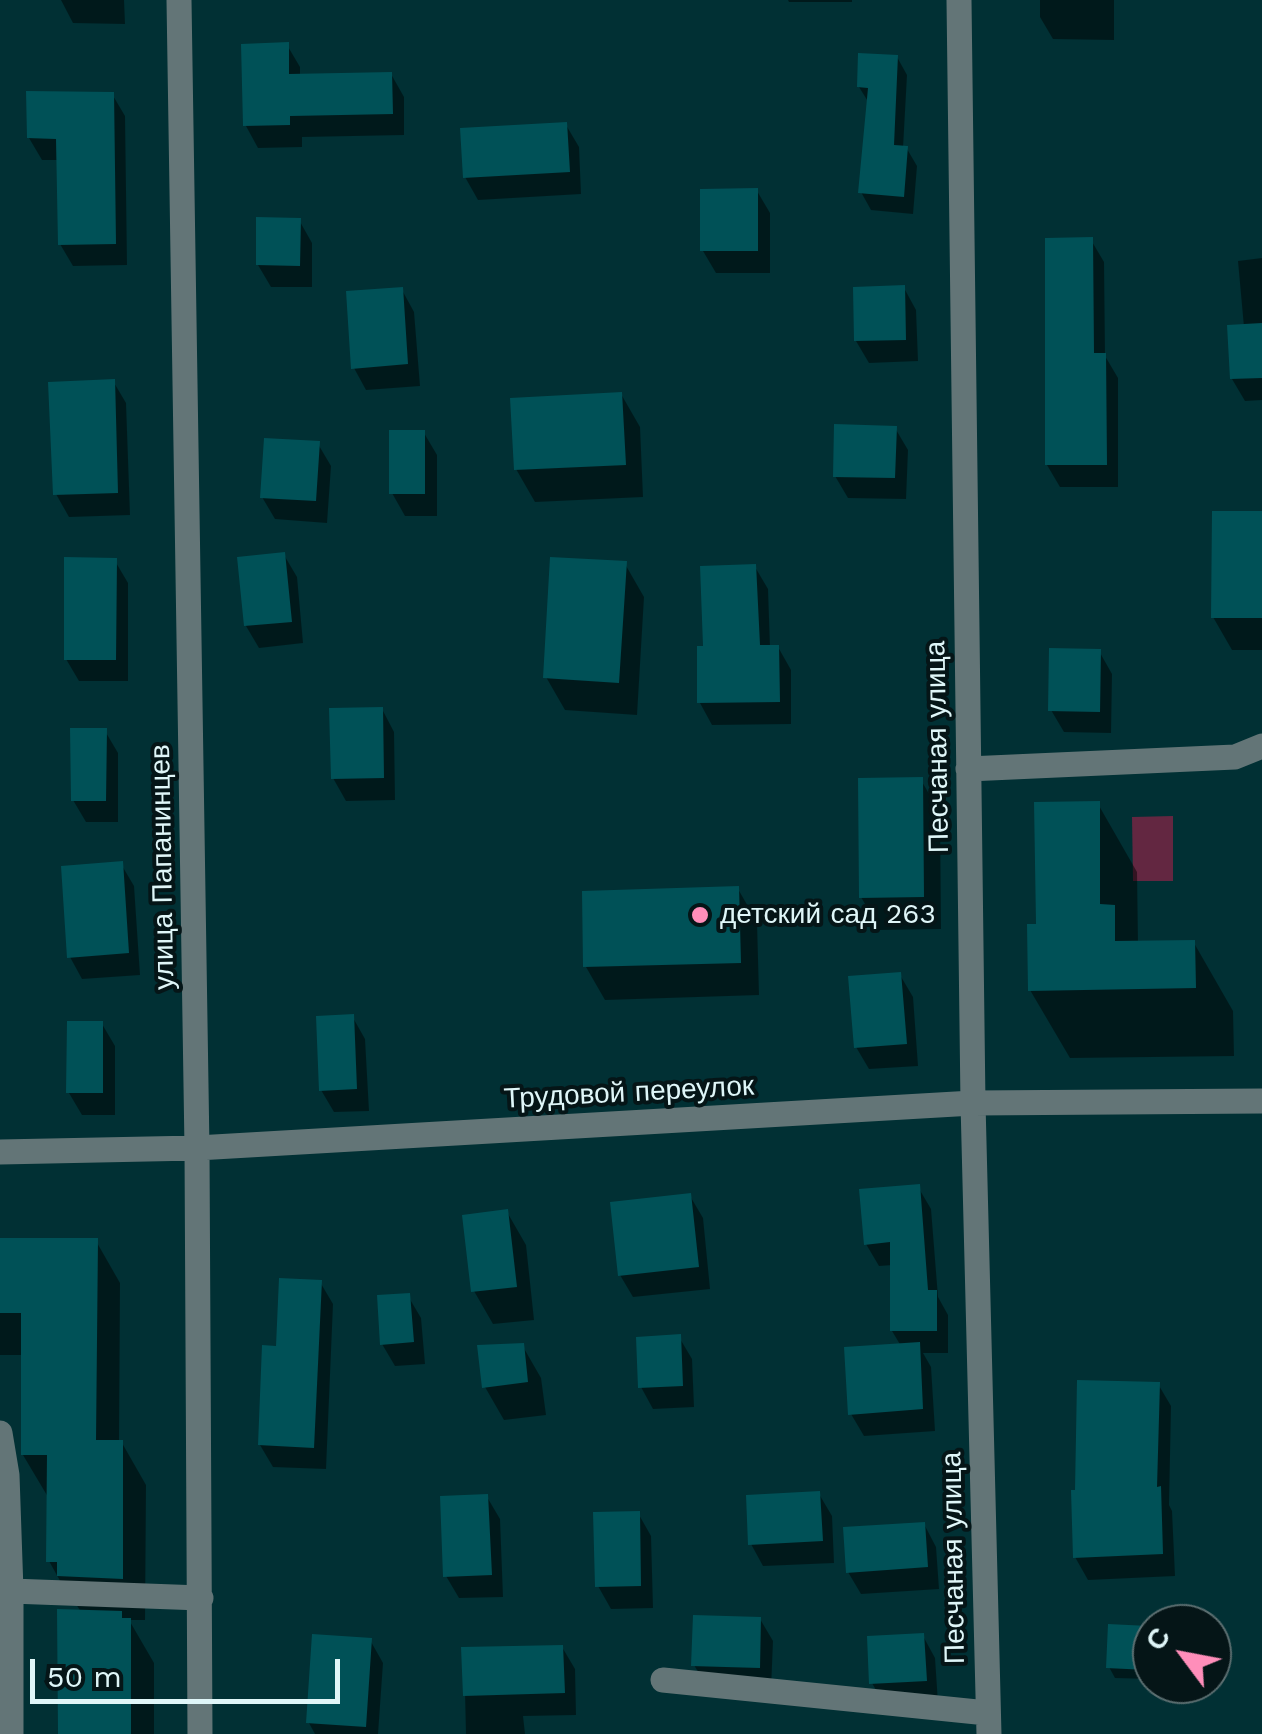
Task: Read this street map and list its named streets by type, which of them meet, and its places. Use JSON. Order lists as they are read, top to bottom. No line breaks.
{"streets":{"street":["Песчаная улица","улица Папанинцев","Трудовой переулок"]},"crossings":[["Песчаная улица","Трудовой переулок"],["улица Папанинцев","Трудовой переулок"]],"places":["детский сад 263"],"scale_bar":"50 m","north":"top left"}
